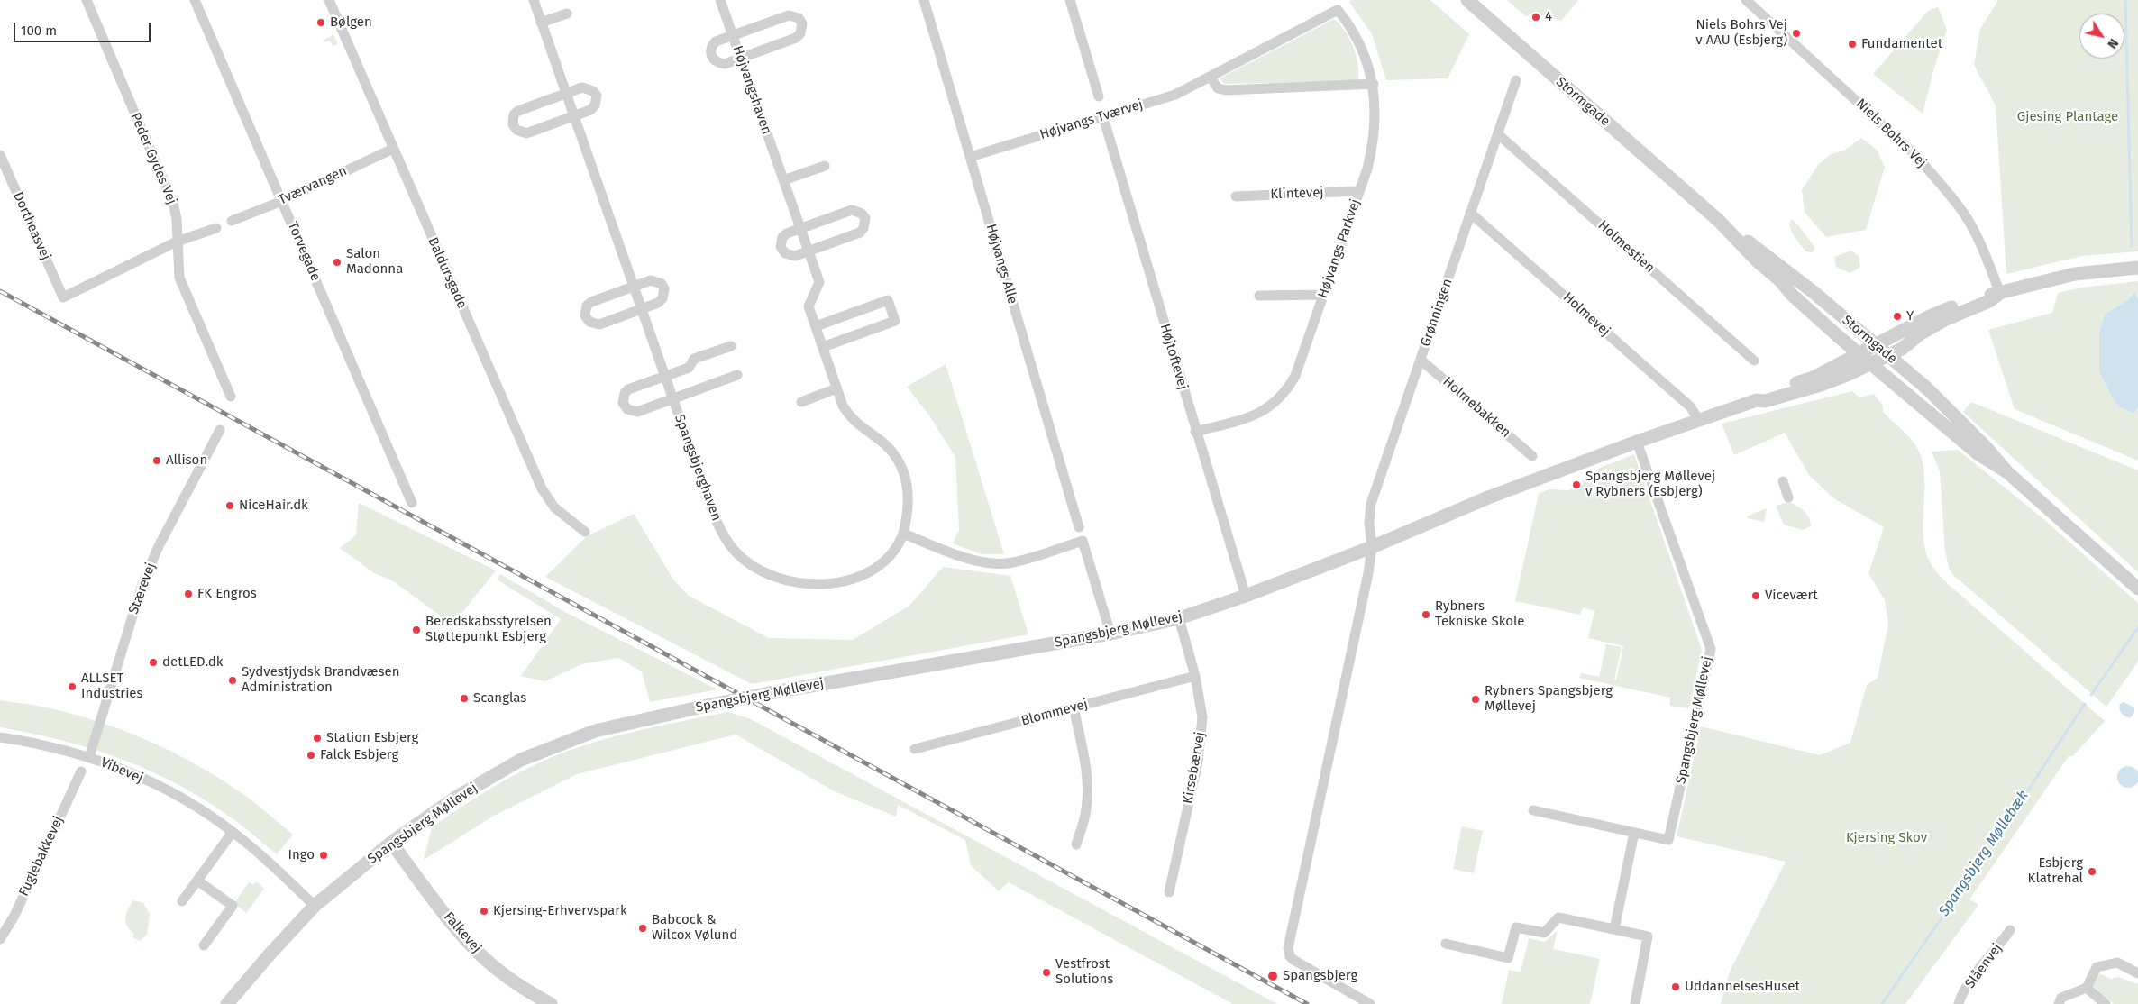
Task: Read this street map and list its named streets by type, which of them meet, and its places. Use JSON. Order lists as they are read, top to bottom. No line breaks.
{"streets":{"street":["Højvangshaven","Stormgade","Højvangs Tværvej","Niels Bohrs Vej","Peder Gydes Vej","Tværvangen","Klintevej","Dortheasvej","Holmestien","Højvangs Parkvej","Torvegade","Højvangs Alle","Baldursgade","Grønningen","Holmevej","Højtoftevej","Holmebakken","Spangsbjerghaven","Stærevej","Spangsbjerg Møllevej","Blommevej","Kirsebærvej","Vibevej","Fuglebakkevej","Falkevej","Slåenvej"]},"crossings":[["Højvangshaven","Spangsbjerghaven"],["Stormgade","Spangsbjerg Møllevej"],["Højvangs Tværvej","Højvangs Parkvej"],["Højvangs Tværvej","Højvangs Alle"],["Højvangs Tværvej","Højtoftevej"],["Niels Bohrs Vej","Spangsbjerg Møllevej"],["Peder Gydes Vej","Dortheasvej"],["Tværvangen","Torvegade"],["Tværvangen","Baldursgade"],["Klintevej","Højvangs Parkvej"],["Holmestien","Grønningen"],["Højvangs Parkvej","Højtoftevej"],["Grønningen","Holmevej"],["Grønningen","Holmebakken"],["Grønningen","Spangsbjerg Møllevej"],["Holmevej","Spangsbjerg Møllevej"],["Højtoftevej","Spangsbjerg Møllevej"],["Stærevej","Vibevej"],["Spangsbjerg Møllevej","Kirsebærvej"],["Spangsbjerg Møllevej","Vibevej"],["Spangsbjerg Møllevej","Falkevej"],["Blommevej","Kirsebærvej"]],"water":["Spangsbjerg Møllebæk"],"parks":["Gjesing Plantage","Kjersing Skov"],"places":["4","Bølgen","Niels Bohrs Vej v AAU (Esbjerg)","Fundamentet","Salon Madonna","Y","Allison","Spangsbjerg Møllevej v Rybners (Esbjerg)","NiceHair.dk","FK Engros","Vicevært","Rybners Tekniske Skole","Beredskabsstyrelsen Støttepunkt Esbjerg","detLED.dk","Sydvestjydsk Brandvæsen Administration","ALLSET Industries","Scanglas","Rybners Spangsbjerg Møllevej","Station Esbjerg","Falck Esbjerg","Ingo","Esbjerg Klatrehal","Kjersing-Erhvervspark","Babcock & Wilcox Vølund","Vestfrost Solutions","Spangsbjerg","UddannelsesHuset"],"scale_bar":"100 m","north":"bottom right"}
